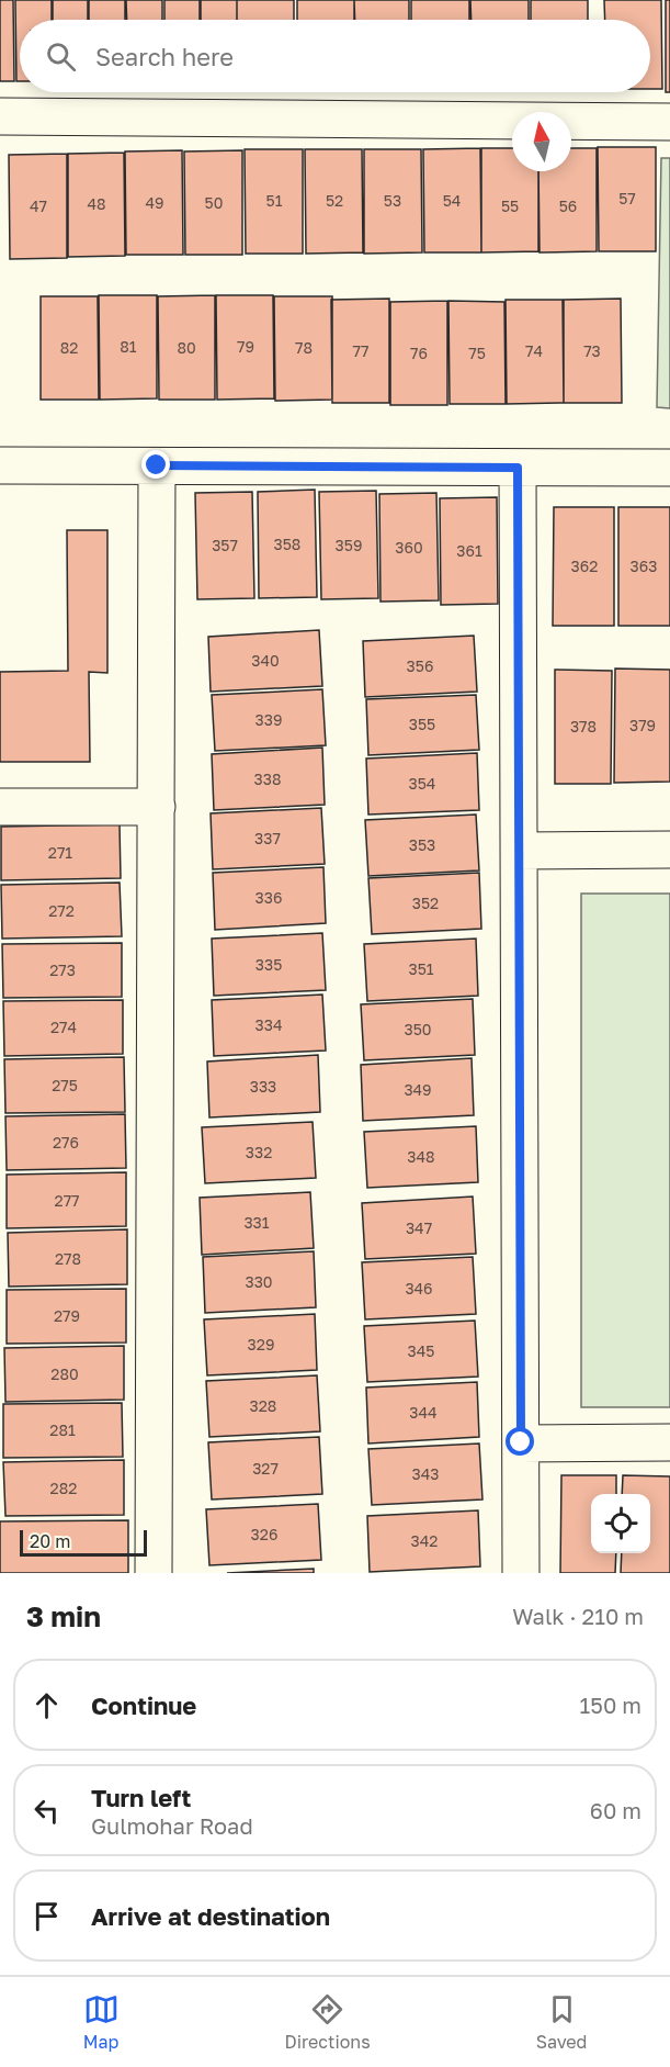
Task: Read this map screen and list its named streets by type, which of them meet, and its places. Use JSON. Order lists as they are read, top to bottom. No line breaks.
{"house_numbers":["57","51","52","53","54","49","50","48","47","55","56","81","79","82","80","78","77","74","73","76","75","358","357","359","360","361","362","363","340","356","339","355","379","378","338","354","337","353","271","336","352","272","335","351","273","334","274","350","275","333","349","276","332","348","277","331","347","278","330","346","279","329","345","280","328","344","281","327","343","282","326","342"],"scale_bar":"20 m","north":"top","page":{"search":"Search here","scale":"20 m","heading":["3 min","Walk · 210 m"],"list":[["Continue","150 m"],["Turn left","Gulmohar Road","60 m"],"Arrive at destination"],"nav":["Map","Directions","Saved"]}}
